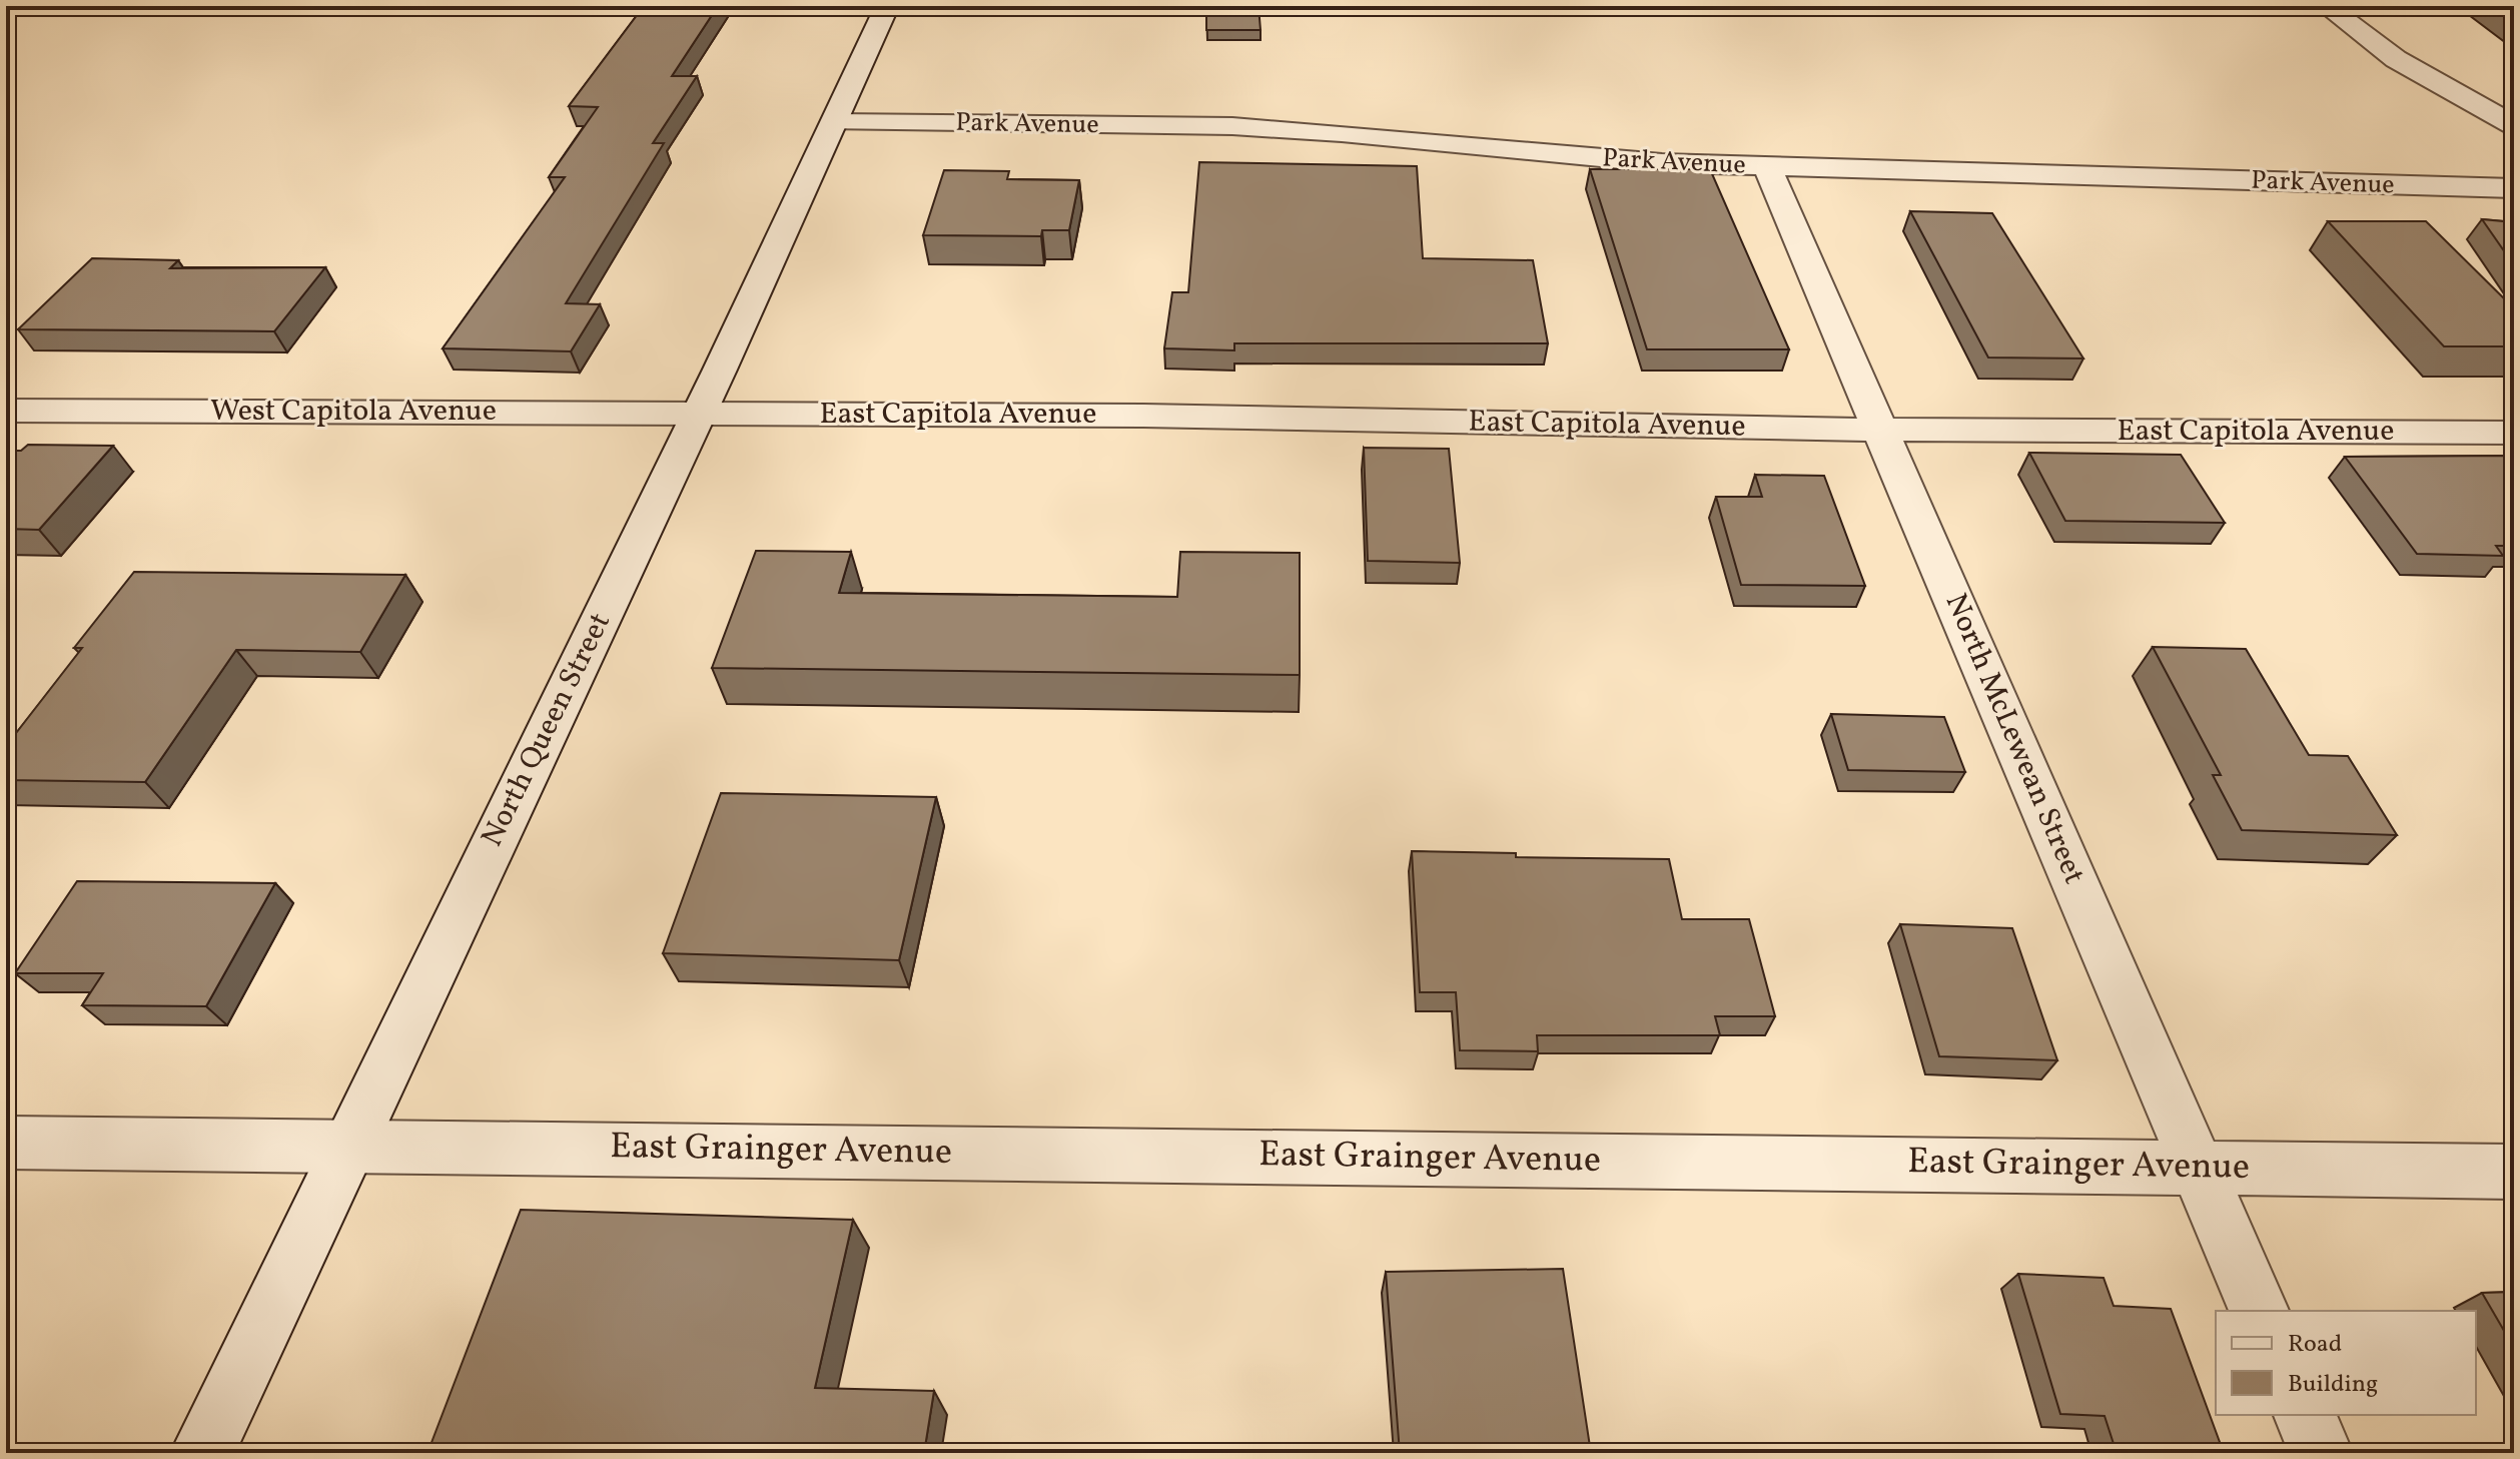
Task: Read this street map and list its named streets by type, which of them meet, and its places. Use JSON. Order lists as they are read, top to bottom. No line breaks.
{"streets":{"street":["Park Avenue","West Capitola Avenue","East Capitola Avenue","North Queen Street","North McLewean Street","East Grainger Avenue"]},"crossings":[["Park Avenue","North Queen Street"],["Park Avenue","North McLewean Street"],["West Capitola Avenue","East Capitola Avenue"],["West Capitola Avenue","North Queen Street"],["East Capitola Avenue","North Queen Street"],["East Capitola Avenue","North McLewean Street"],["North Queen Street","East Grainger Avenue"],["North McLewean Street","East Grainger Avenue"]],"legend":["Road","Building"]}
